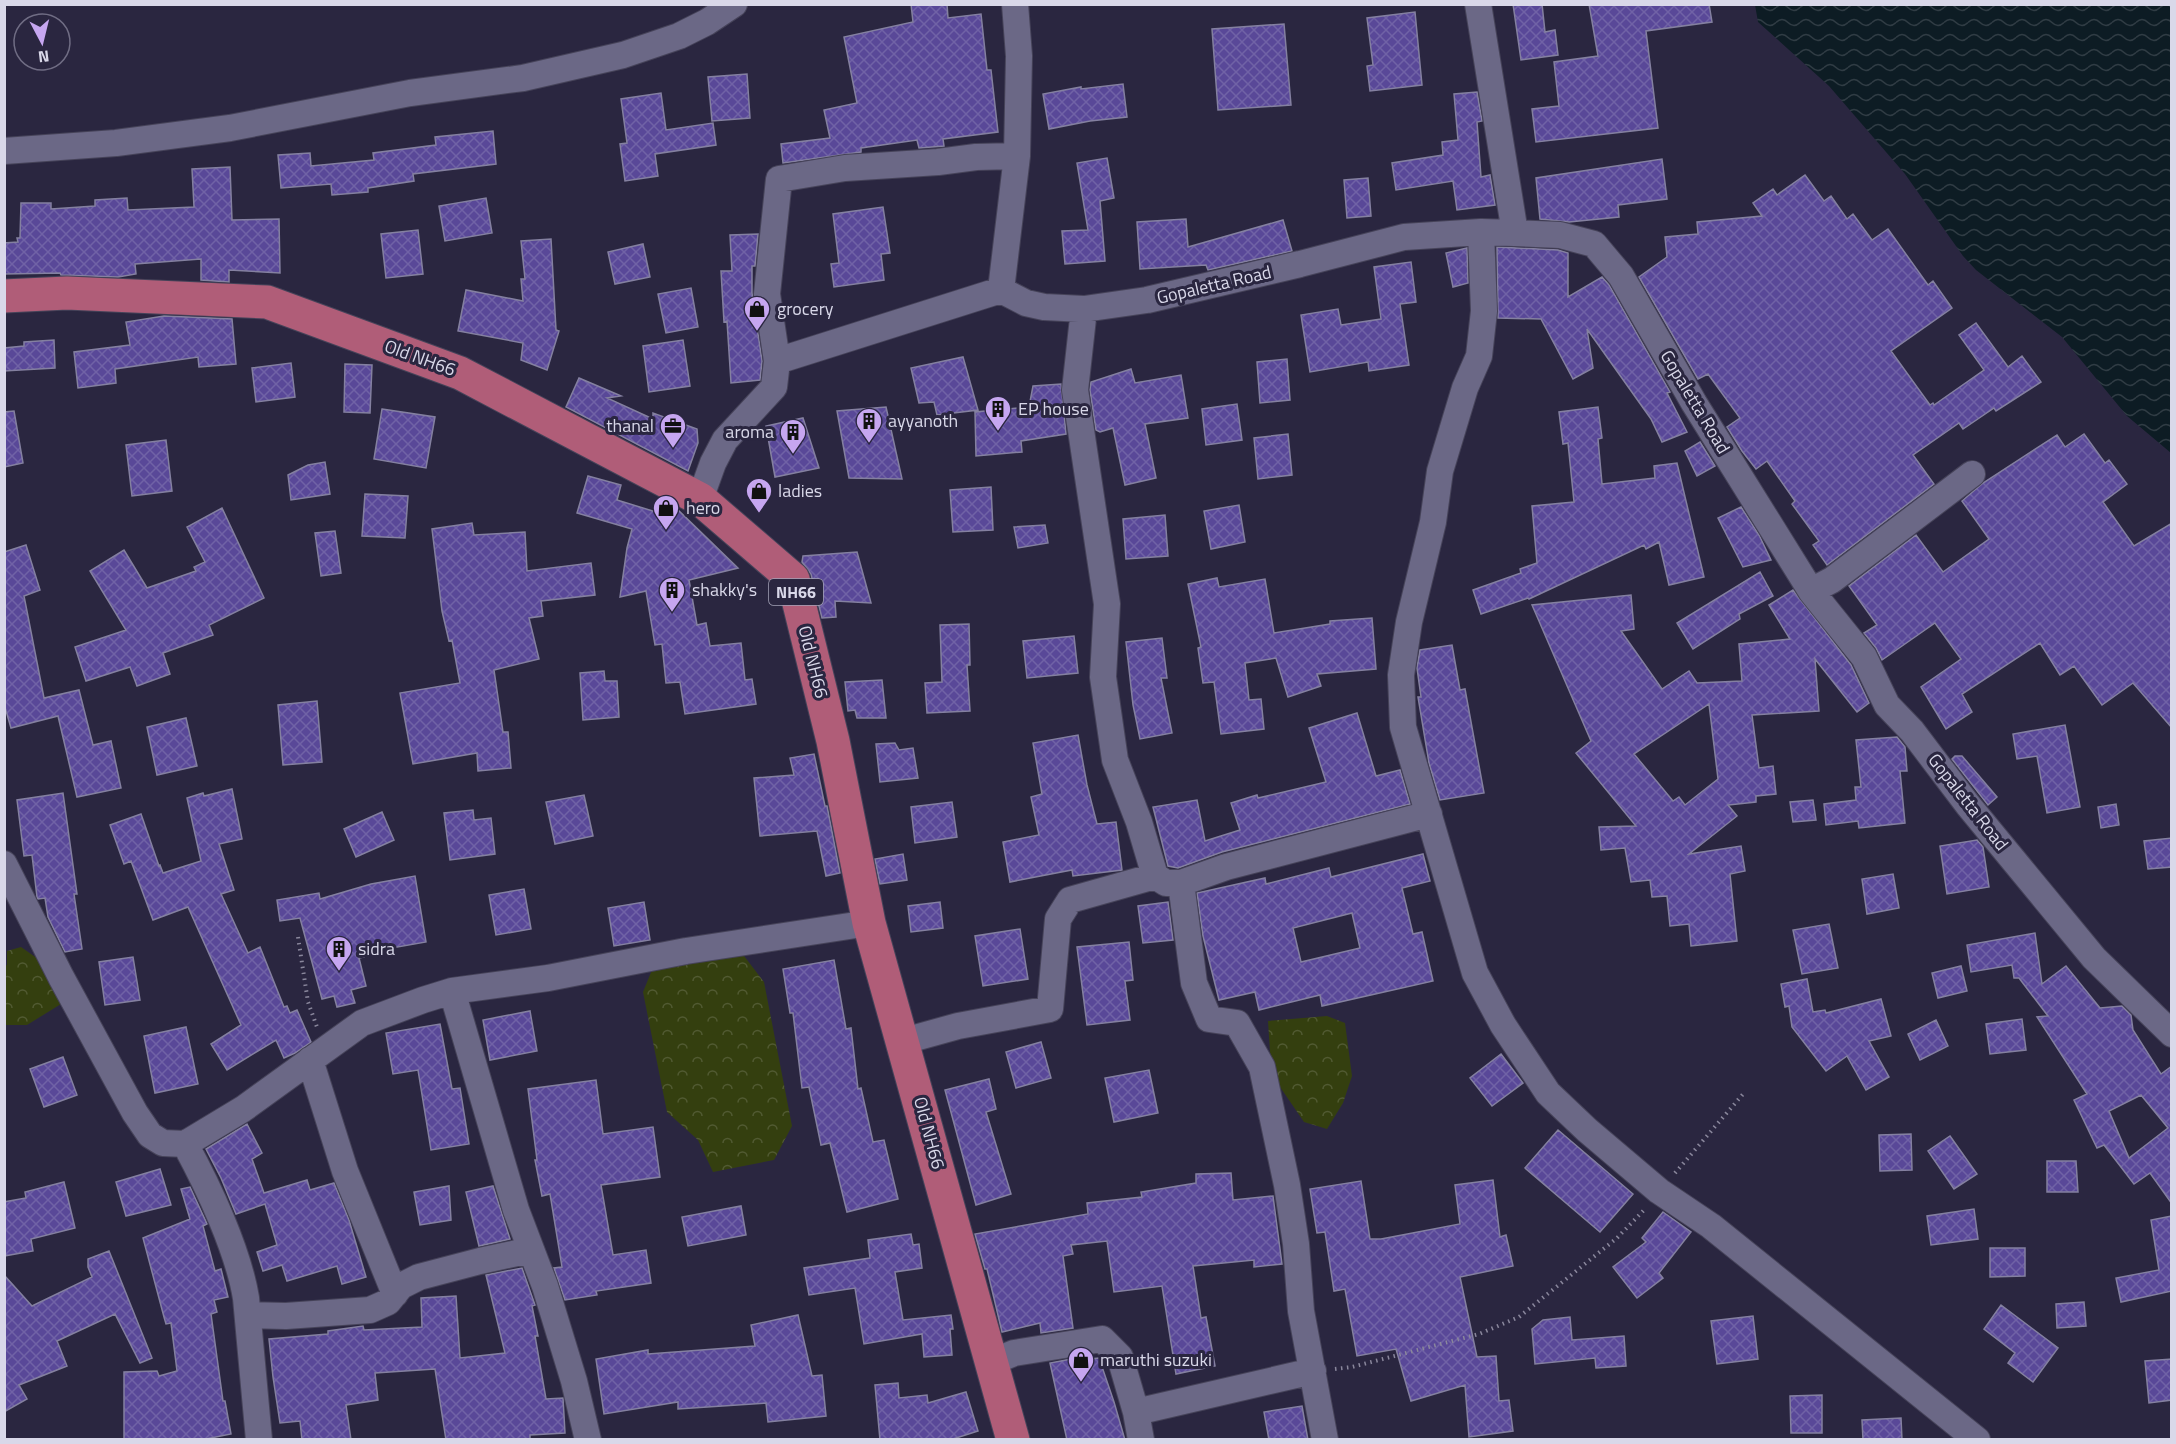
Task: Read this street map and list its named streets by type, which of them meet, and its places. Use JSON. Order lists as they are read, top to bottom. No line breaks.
{"streets":{"main road":["Old NH66","NH66"],"street":["Gopaletta Road"]},"places":{"shop":["grocery","ladies","hero","maruthi suzuki"],"building":["EP house","ayyanoth","aroma","shakky's","sidra"],"office":["thanal"]},"north":"bottom"}
